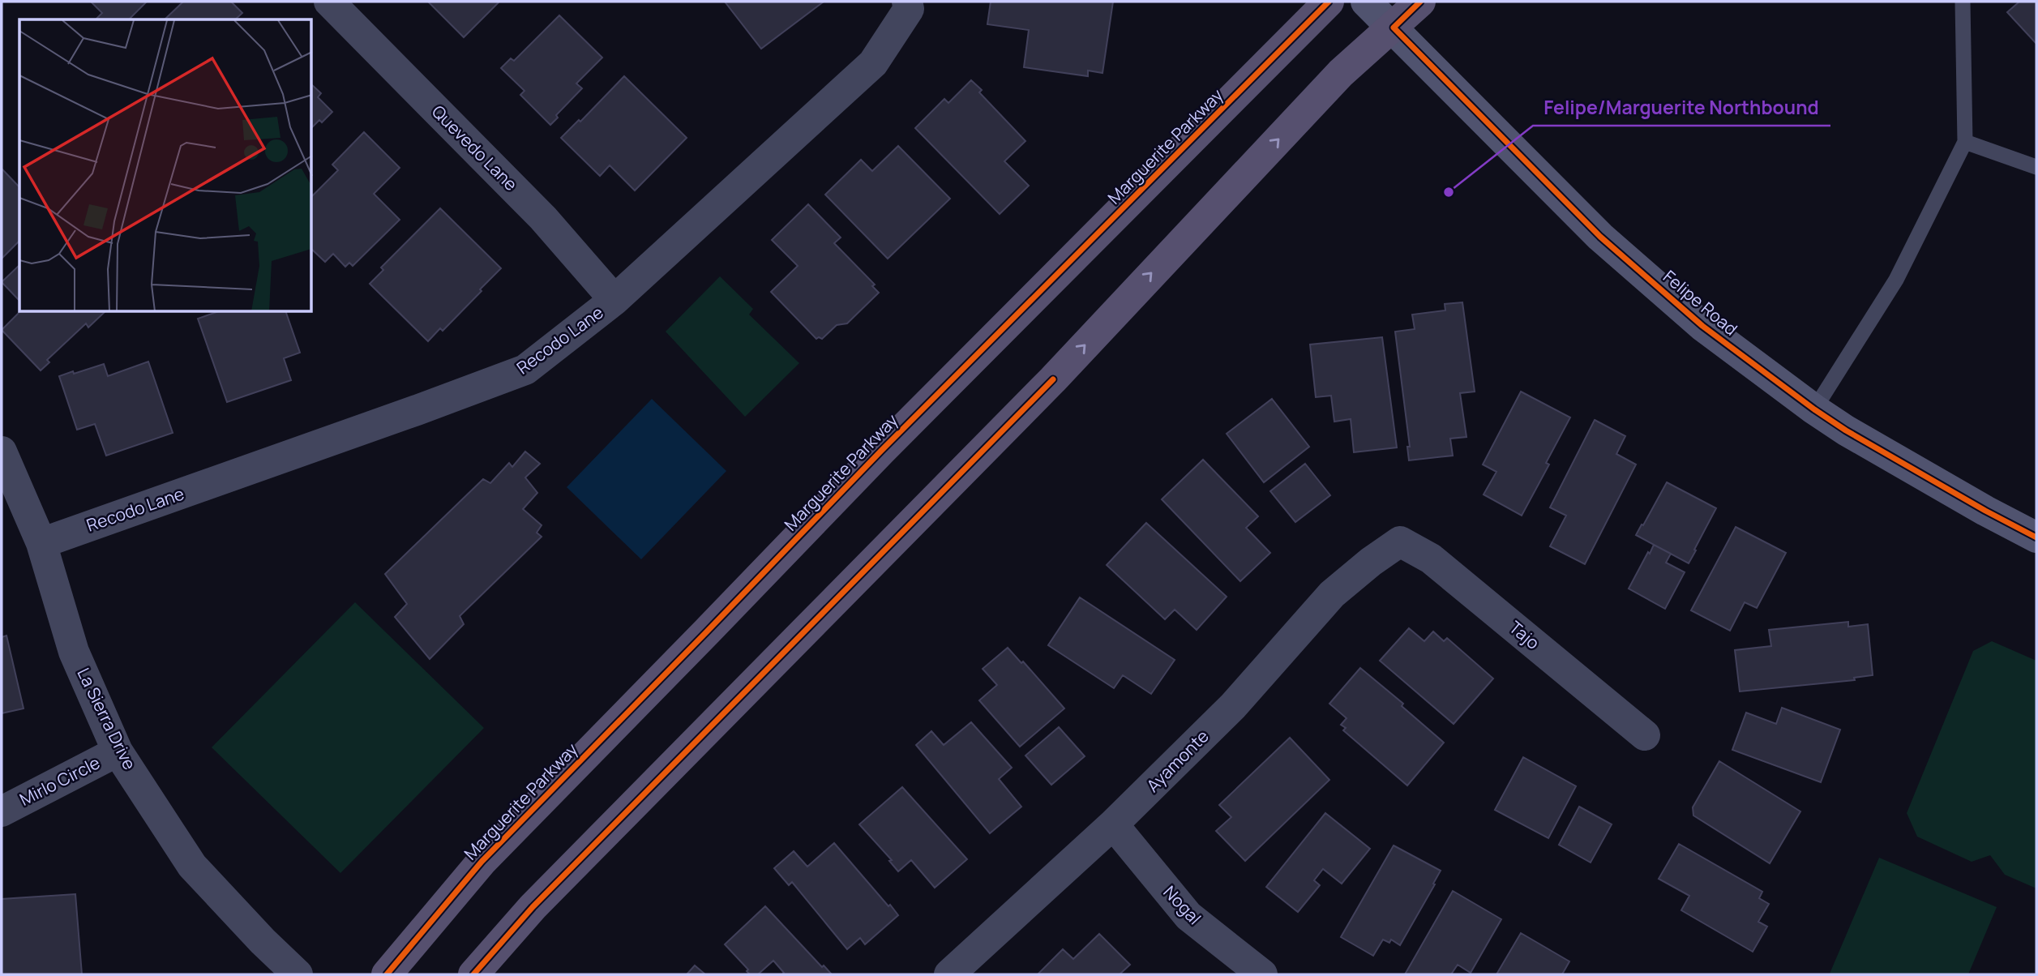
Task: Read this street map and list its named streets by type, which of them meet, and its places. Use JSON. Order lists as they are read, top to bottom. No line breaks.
{"streets":{"main road":["Marguerite Parkway","Felipe Road"],"street":["Quevedo Lane","Recodo Lane","Tajo","La Sierra Drive","Ayamonte","Mirlo Circle","Nogal"]},"crossings":[["Quevedo Lane","Recodo Lane"],["Recodo Lane","La Sierra Drive"],["Tajo","Ayamonte"],["La Sierra Drive","Mirlo Circle"],["Ayamonte","Nogal"]],"places":["Felipe/Marguerite Northbound"]}
